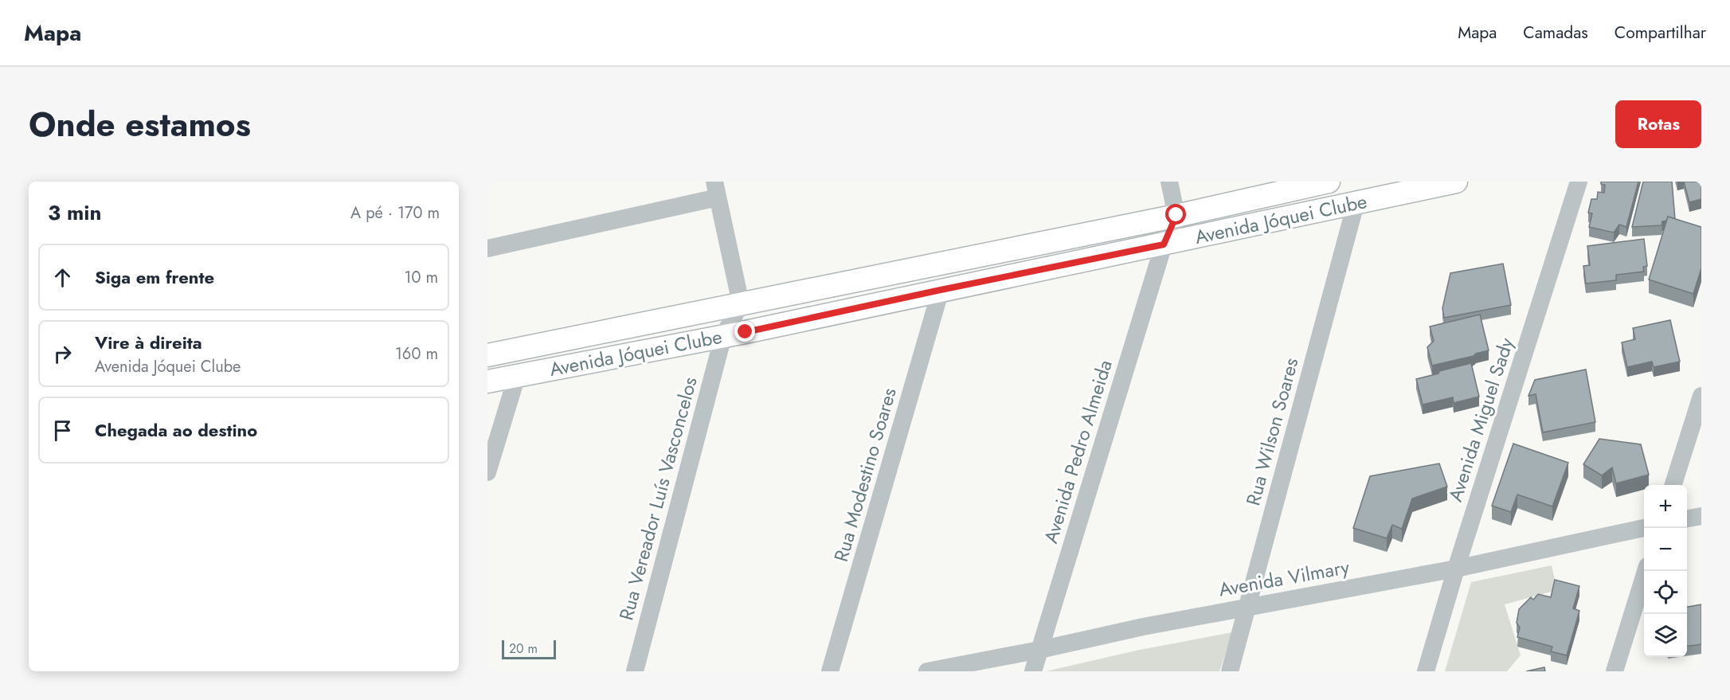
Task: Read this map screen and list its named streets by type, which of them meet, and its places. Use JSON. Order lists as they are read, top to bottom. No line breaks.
{"streets":{"main road":["Avenida Jóquei Clube"],"street":["Avenida Miguel Sady","Rua Wilson Soares","Avenida Pedro Almeida","Rua Modestino Soares","Rua Vereador Luís Vasconcelos","Avenida Vilmary"]},"crossings":[["Avenida Jóquei Clube","Rua Wilson Soares"],["Avenida Jóquei Clube","Avenida Pedro Almeida"],["Avenida Jóquei Clube","Rua Modestino Soares"],["Avenida Jóquei Clube","Rua Vereador Luís Vasconcelos"],["Avenida Miguel Sady","Avenida Vilmary"],["Rua Wilson Soares","Avenida Vilmary"],["Avenida Pedro Almeida","Avenida Vilmary"]],"scale_bar":"20 m","page":{"header":"Mapa","nav":["Mapa","Camadas","Compartilhar"],"title":"Onde estamos","buttons":"Rotas","heading":["3 min","A pé · 170 m"],"list":[["Siga em frente","10 m"],["Vire à direita","Avenida Jóquei Clube","160 m"],"Chegada ao destino"],"map_buttons":["+","−"],"scale":"20 m"}}
